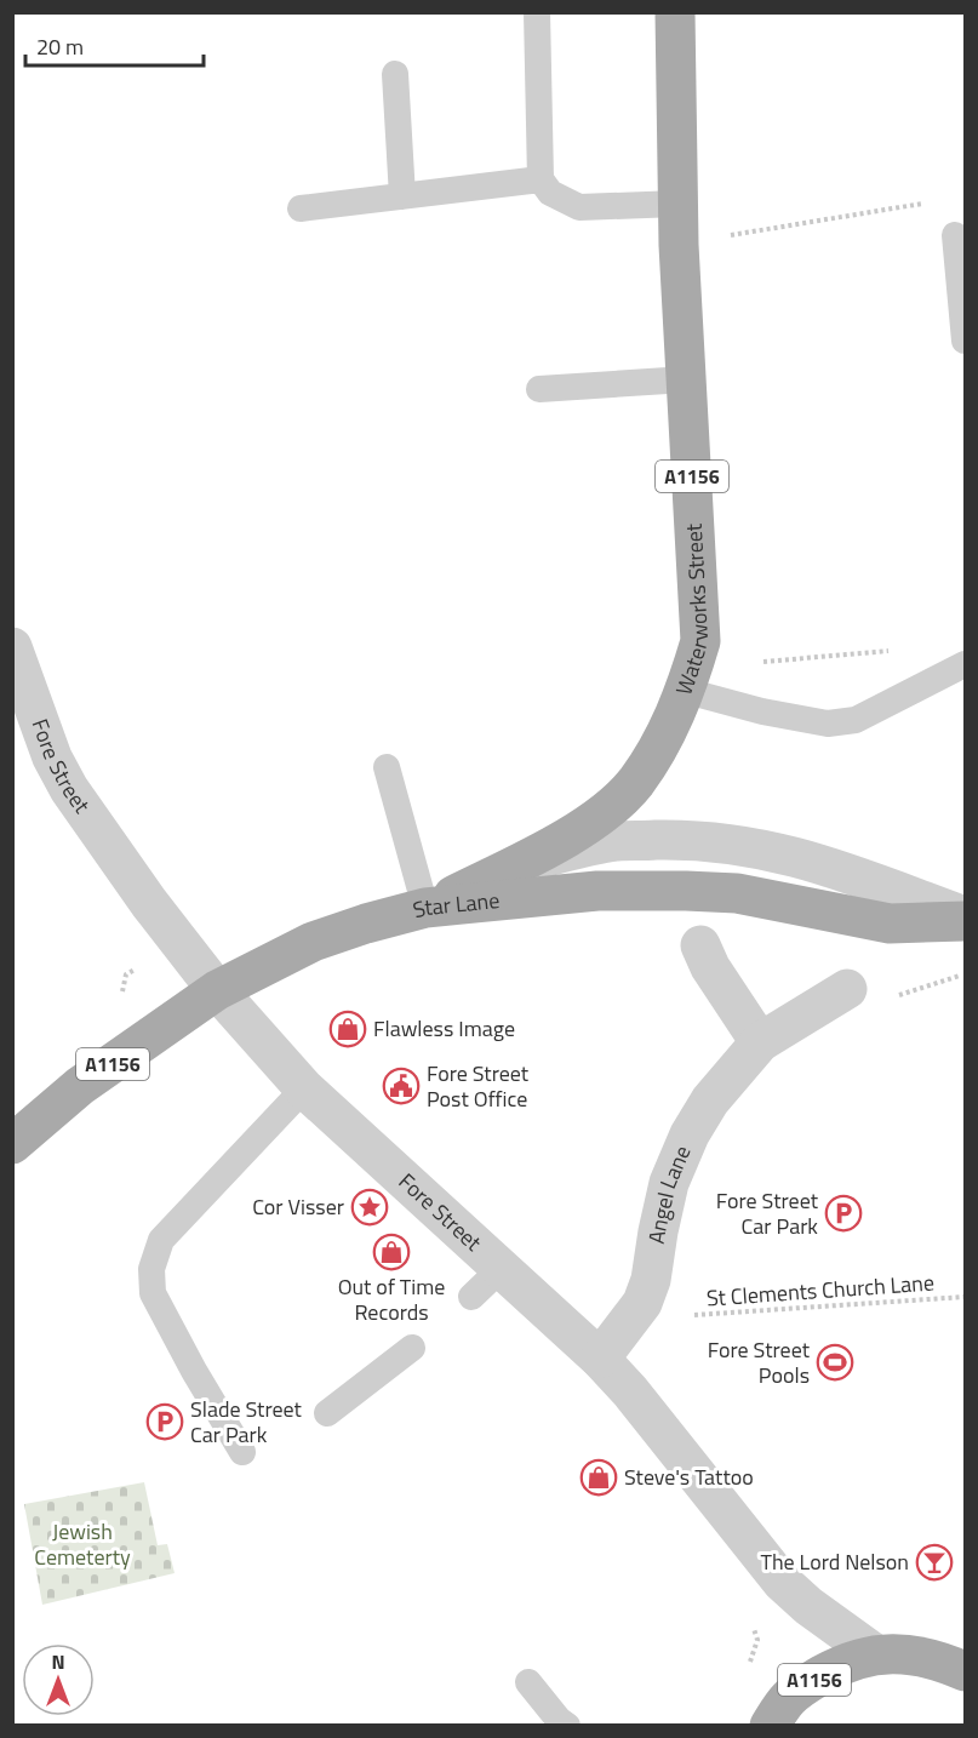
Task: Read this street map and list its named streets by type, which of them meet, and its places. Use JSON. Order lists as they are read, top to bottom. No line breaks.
{"streets":{"main road":["A1156","Waterworks Street","Star Lane"],"street":["Fore Street","Angel Lane"],"path":["St Clements Church Lane"]},"crossings":[["A1156","Fore Street"],["Waterworks Street","Star Lane"],["Fore Street","Star Lane"],["Fore Street","Angel Lane"]],"parks":["Jewish Cemeterty"],"places":{"shop":["Flawless Image","Out of Time Records","Steve's Tattoo"],"public building":["Fore Street Post Office"],"place":["Cor Visser"],"parking":["Fore Street Car Park","Slade Street Car Park"],"sports":["Fore Street Pools"],"bar":["The Lord Nelson"]},"scale_bar":"20 m","north":"top"}
